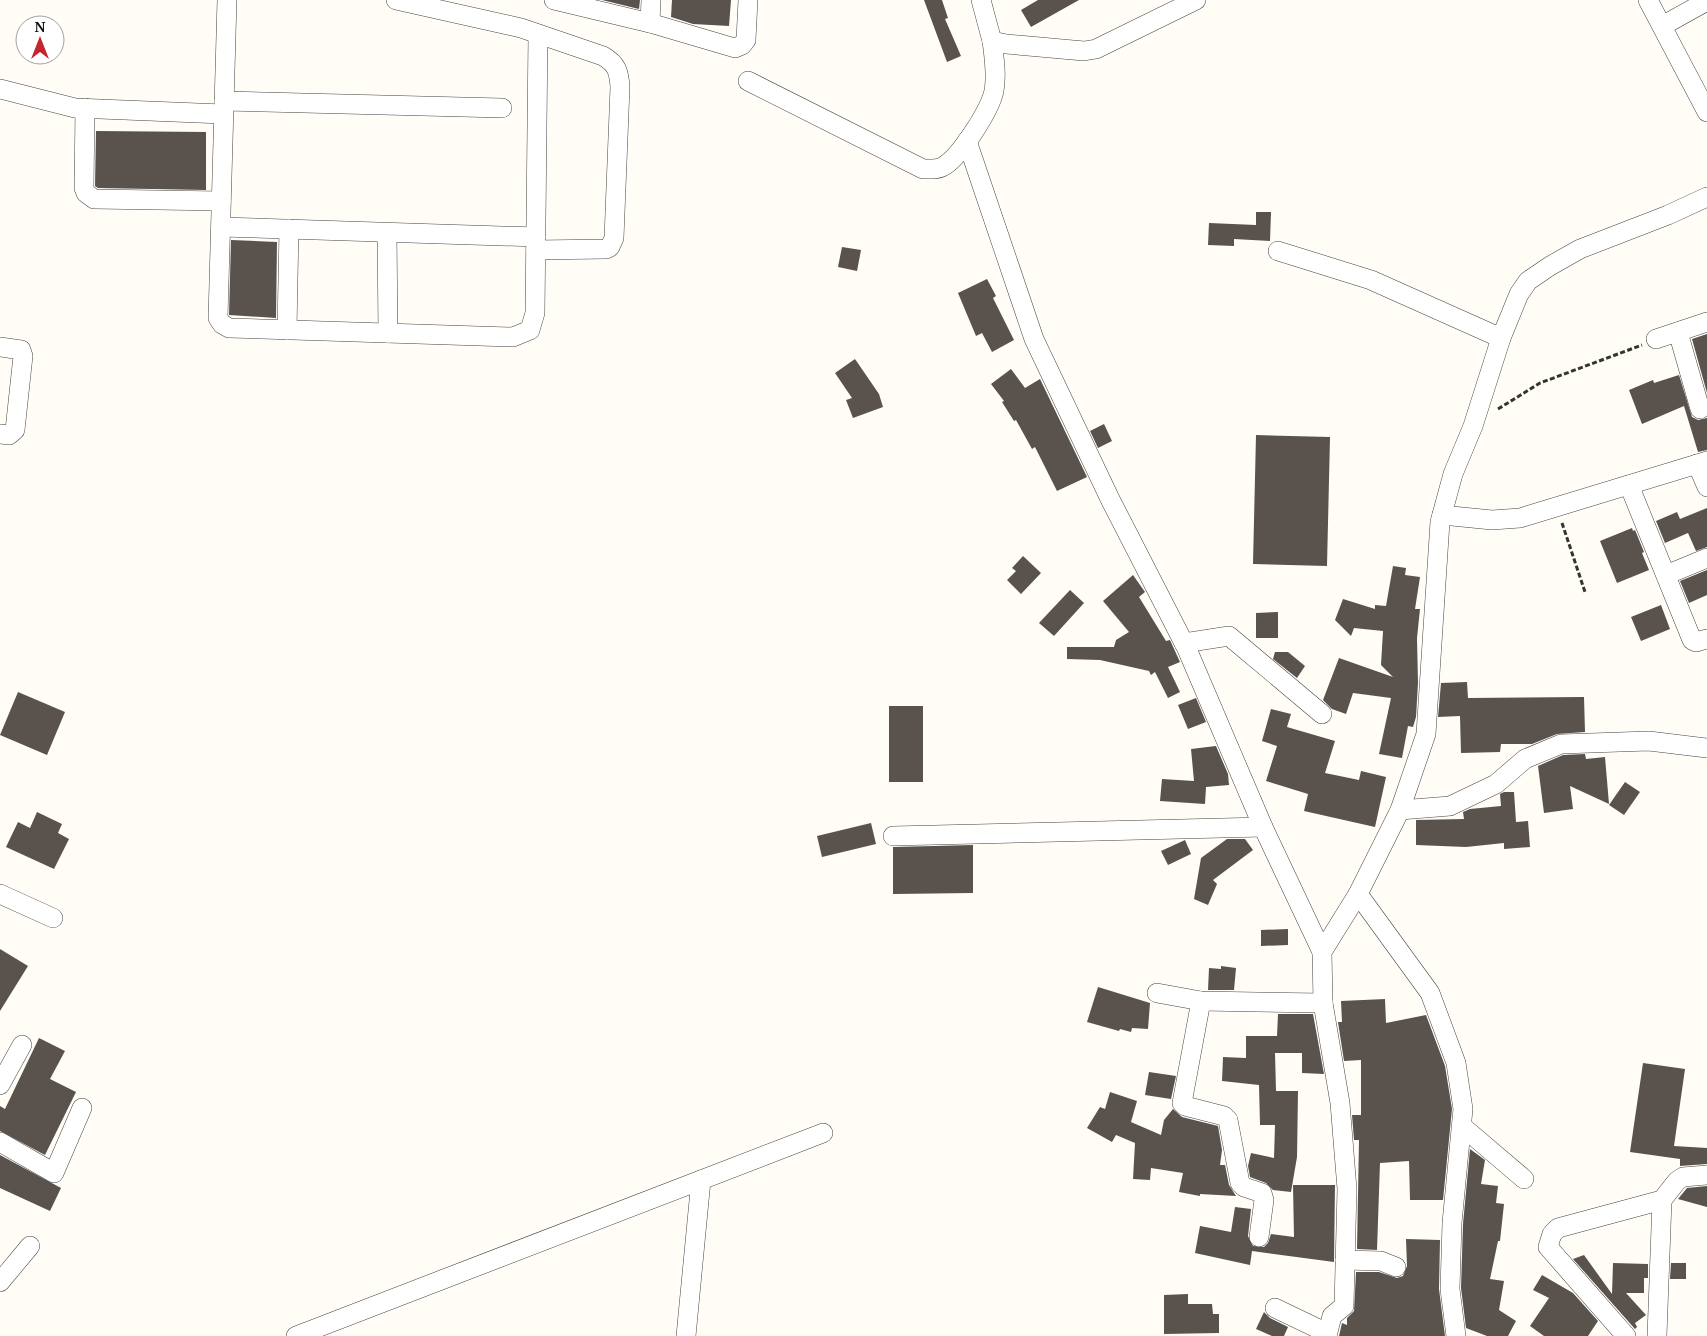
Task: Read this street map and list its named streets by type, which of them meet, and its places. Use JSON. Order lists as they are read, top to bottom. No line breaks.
{"north":"top"}
